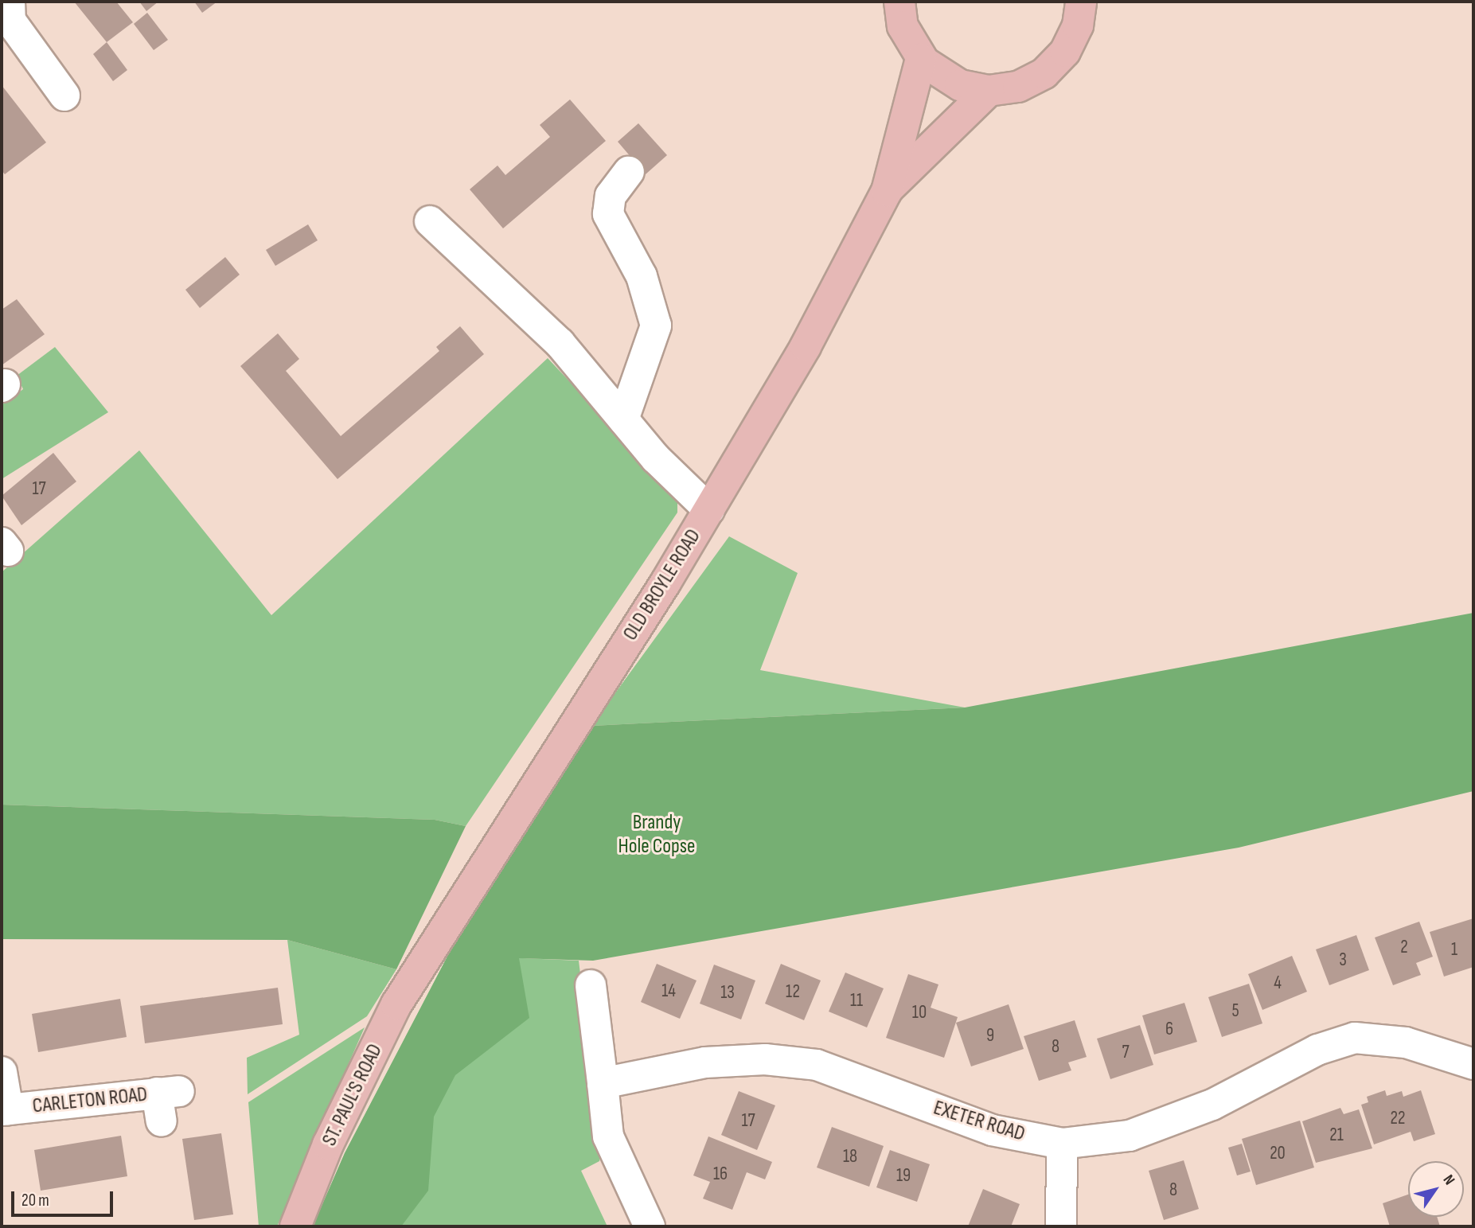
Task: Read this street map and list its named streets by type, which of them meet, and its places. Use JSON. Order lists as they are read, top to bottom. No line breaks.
{"streets":{"main road":["OLD BROYLE ROAD","ST. PAUL'S ROAD"],"street":["CARLETON ROAD","EXETER ROAD"]},"crossings":[["OLD BROYLE ROAD","ST. PAUL'S ROAD"]],"parks":["Brandy Hole Copse"],"house_numbers":["17","2","1","3","4","14","12","13","11","5","10","6","9","8","7","22","17","21","20","18","16","19","8"],"scale_bar":"20 m","north":"top right"}
